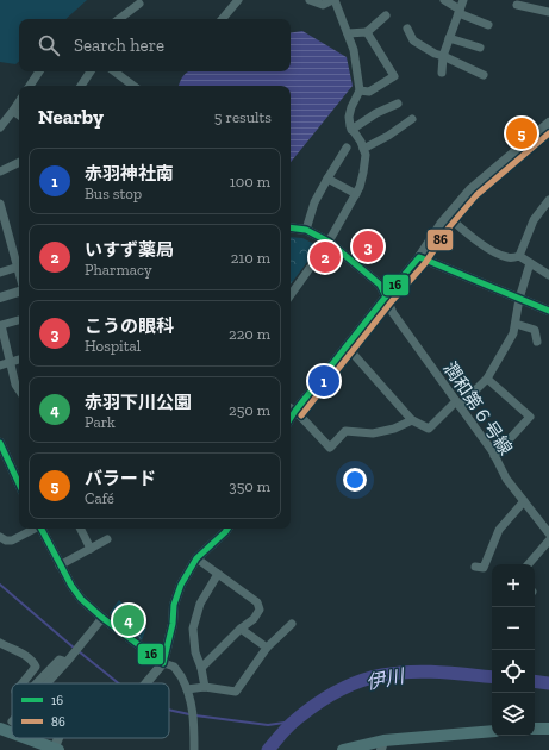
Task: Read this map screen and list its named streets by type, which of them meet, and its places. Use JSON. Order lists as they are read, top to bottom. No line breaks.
{"streets":{"street":["潤和第６号線"]},"water":["伊川"],"lines":["transit line 86","transit line 16"],"legend":["16","86"],"page":{"search":"Search here","heading":["Nearby","5 results"],"pins":["5","3","2","1","4"],"list":[{"mark":"1","name":"赤羽神社南","note":"Bus stop","value":"100 m"},{"mark":"2","name":"いすず薬局","note":"Pharmacy","value":"210 m"},{"mark":"3","name":"こうの眼科","note":"Hospital","value":"220 m"},{"mark":"4","name":"赤羽下川公園","note":"Park","value":"250 m"},{"mark":"5","name":"バラード","note":"Café","value":"350 m"}],"map_buttons":["+","−"]}}
